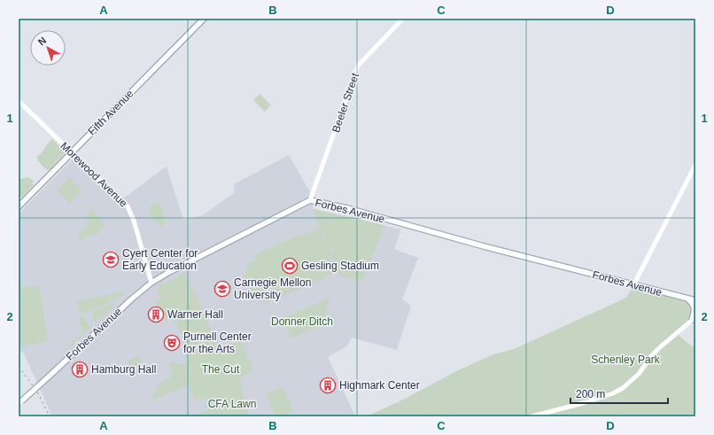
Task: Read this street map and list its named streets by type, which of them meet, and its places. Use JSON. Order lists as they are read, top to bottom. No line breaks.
{"streets":{"highway":["Fifth Avenue"],"main road":["Forbes Avenue"],"street":["Beeler Street","Morewood Avenue"]},"crossings":[["Beeler Street","Forbes Avenue"],["Fifth Avenue","Morewood Avenue"],["Morewood Avenue","Forbes Avenue"]],"parks":["Donner Ditch","Schenley Park","The Cut","CFA Lawn"],"places":{"school or university":["Cyert Center for Early Education","Carnegie Mellon University"],"sports":["Gesling Stadium"],"building":["Warner Hall","Hamburg Hall","Highmark Center"],"theatre":["Purnell Center for the Arts"]},"scale_bar":"200 m","north":"top left","grid":{"columns":["A","B","C","D"],"rows":["1","2"]}}
